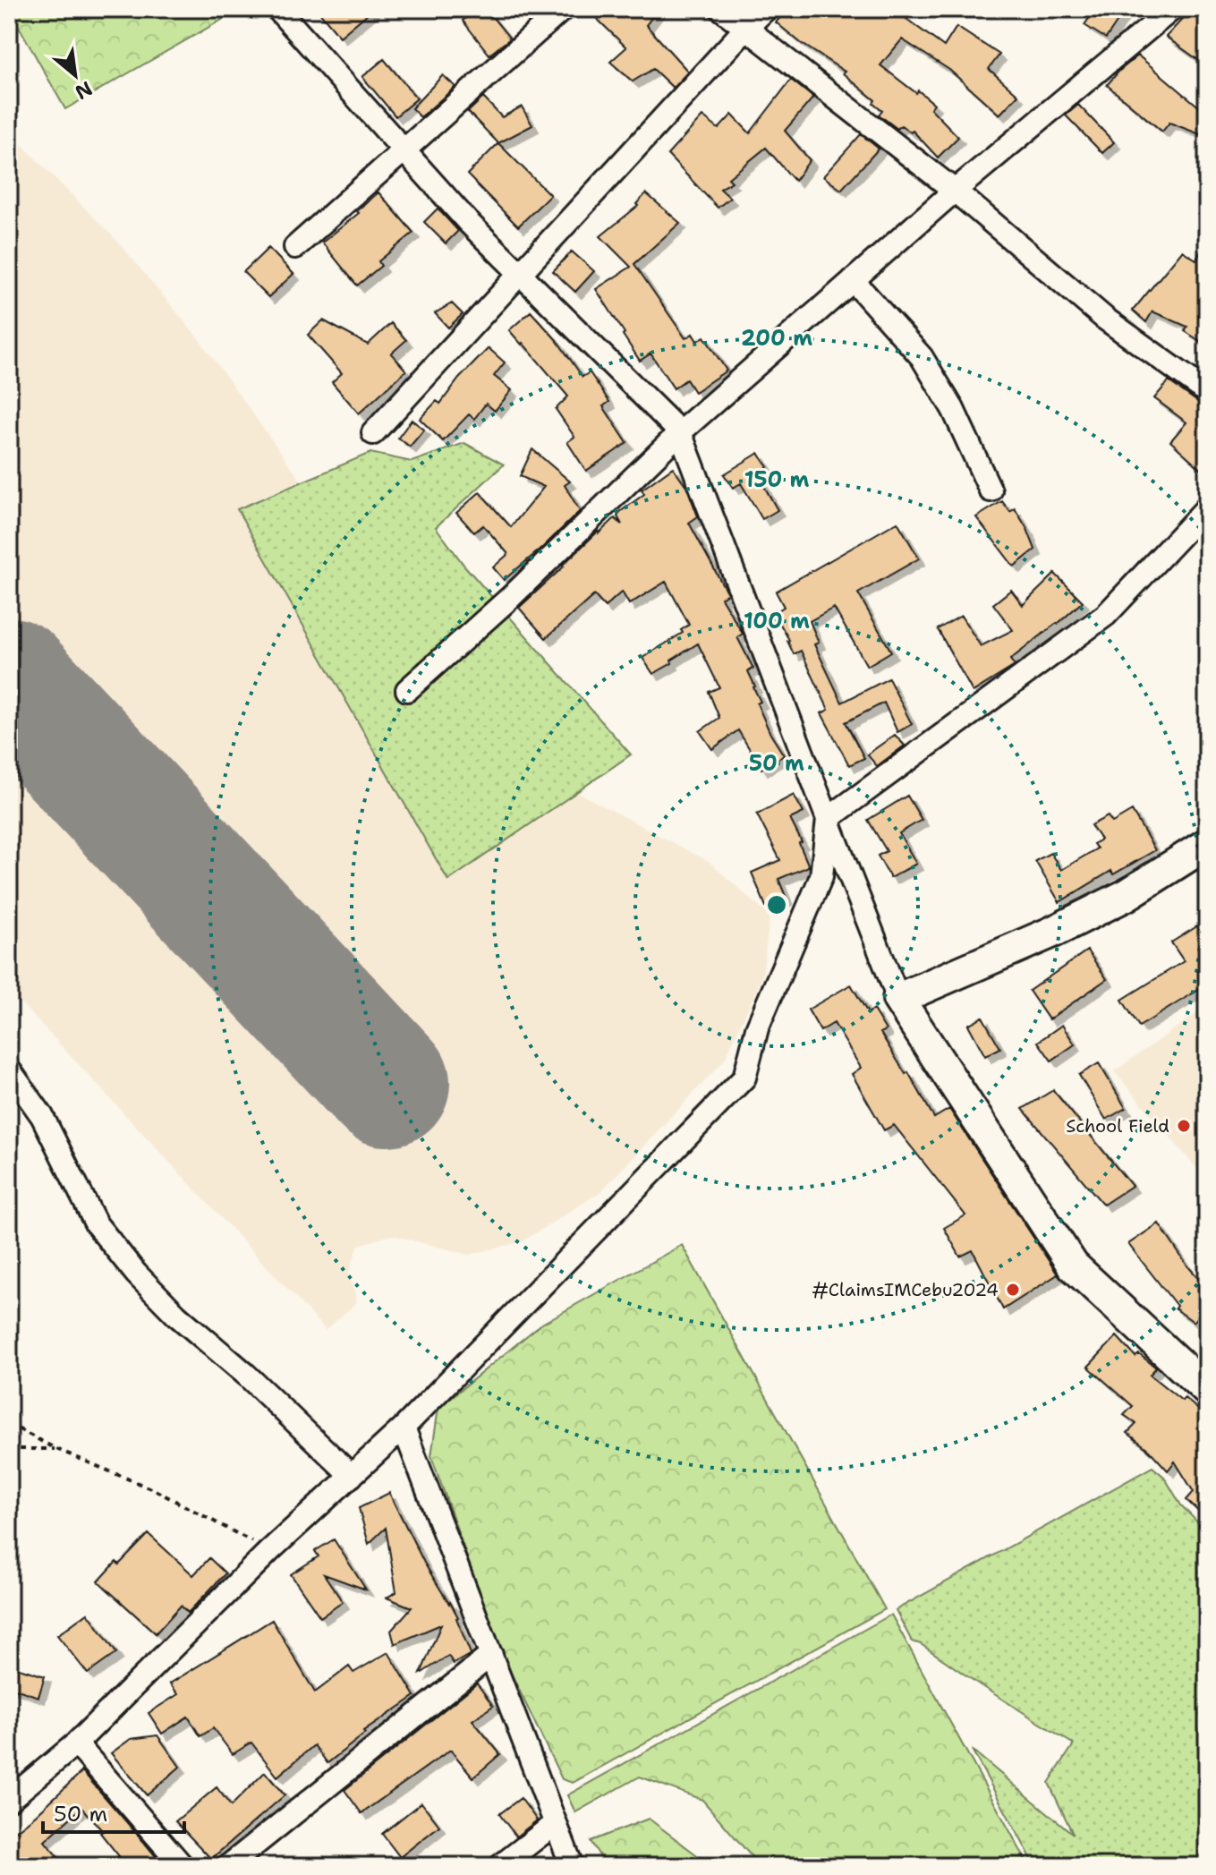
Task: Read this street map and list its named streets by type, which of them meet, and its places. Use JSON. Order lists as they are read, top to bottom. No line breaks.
{"places":["School Field","#ClaimsIMCebu2024"],"scale_bar":"50 m","north":"bottom right","rings":["200 m","150 m","100 m","50 m"]}
